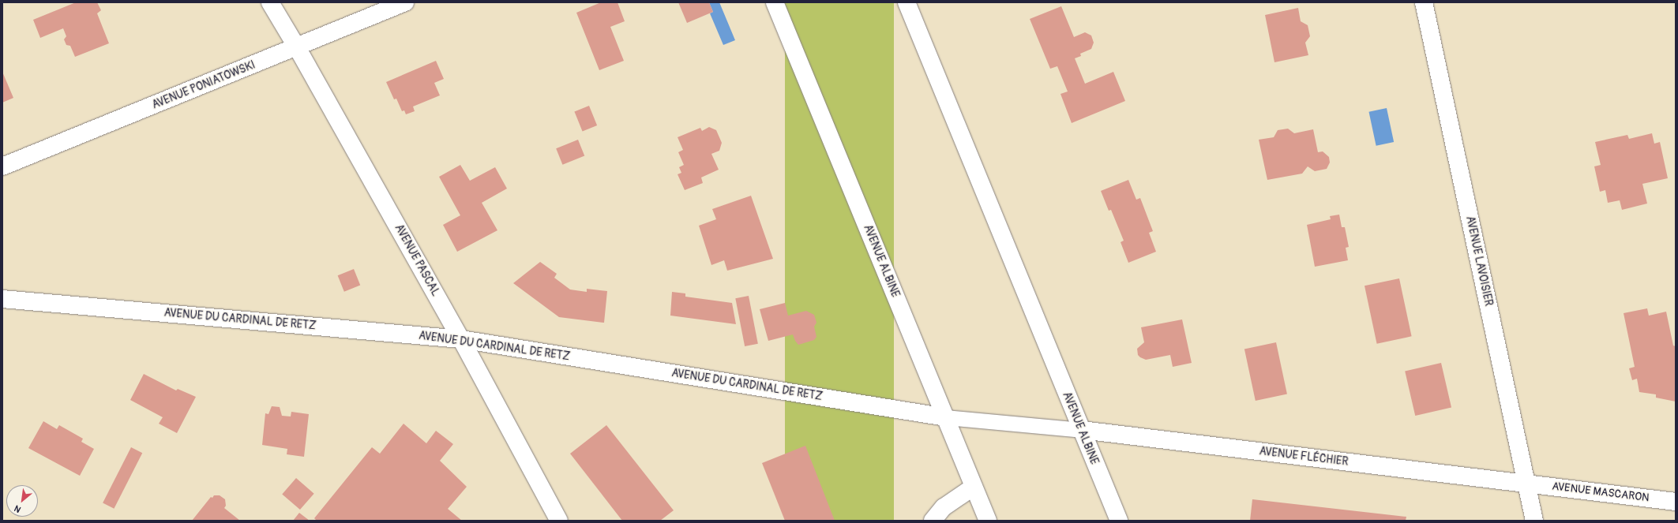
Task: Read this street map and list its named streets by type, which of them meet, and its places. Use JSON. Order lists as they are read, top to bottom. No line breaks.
{"streets":{"street":["AVENUE PONIATOWSKI","AVENUE PASCAL","AVENUE ALBINE","AVENUE LAVOISIER","AVENUE DU CARDINAL DE RETZ","AVENUE FLÉCHIER","AVENUE MASCARON"]},"crossings":[["AVENUE PONIATOWSKI","AVENUE PASCAL"],["AVENUE PASCAL","AVENUE DU CARDINAL DE RETZ"],["AVENUE ALBINE","AVENUE DU CARDINAL DE RETZ"],["AVENUE ALBINE","AVENUE FLÉCHIER"],["AVENUE LAVOISIER","AVENUE FLÉCHIER"],["AVENUE LAVOISIER","AVENUE MASCARON"],["AVENUE FLÉCHIER","AVENUE MASCARON"]],"north":"bottom left"}
